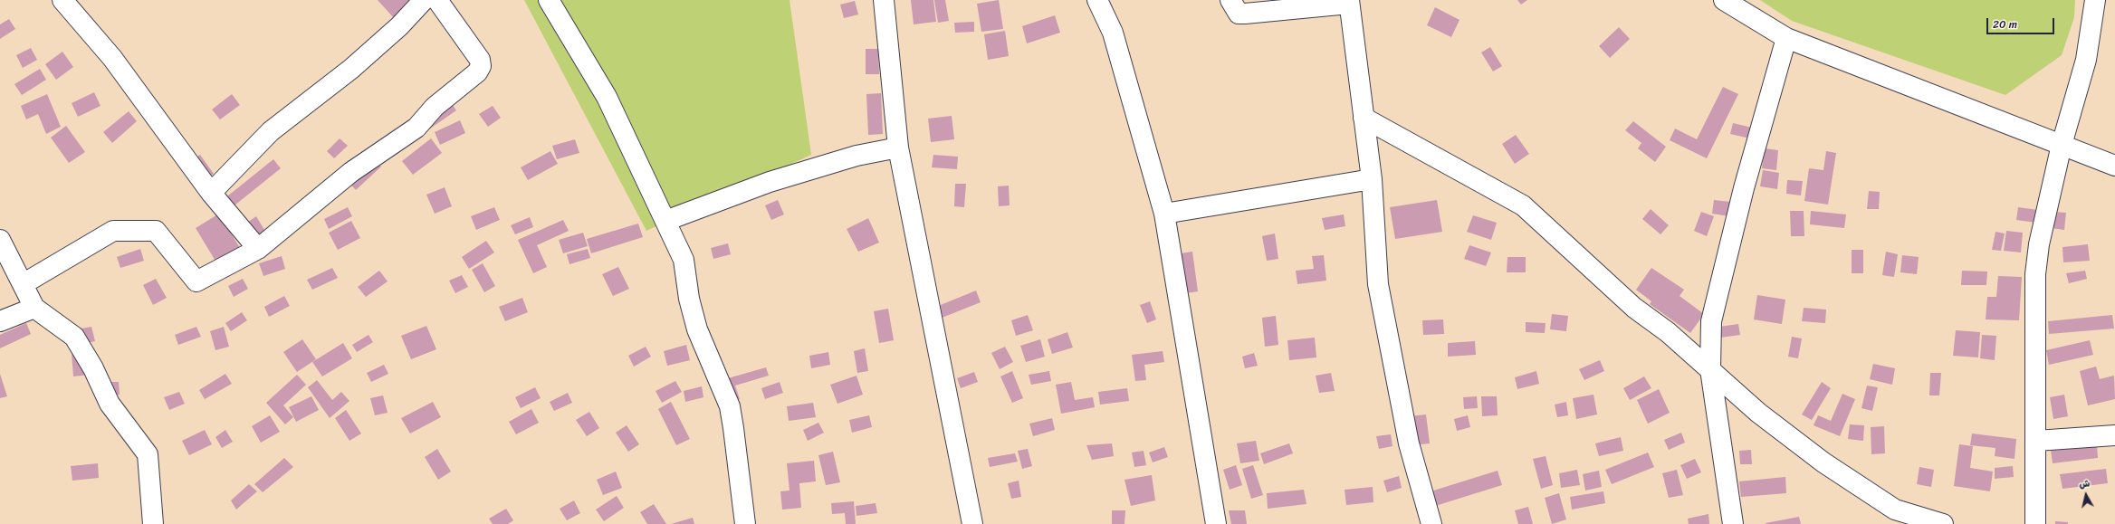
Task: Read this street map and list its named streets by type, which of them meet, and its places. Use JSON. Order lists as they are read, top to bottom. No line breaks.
{"scale_bar":"20 m","north":"top"}
